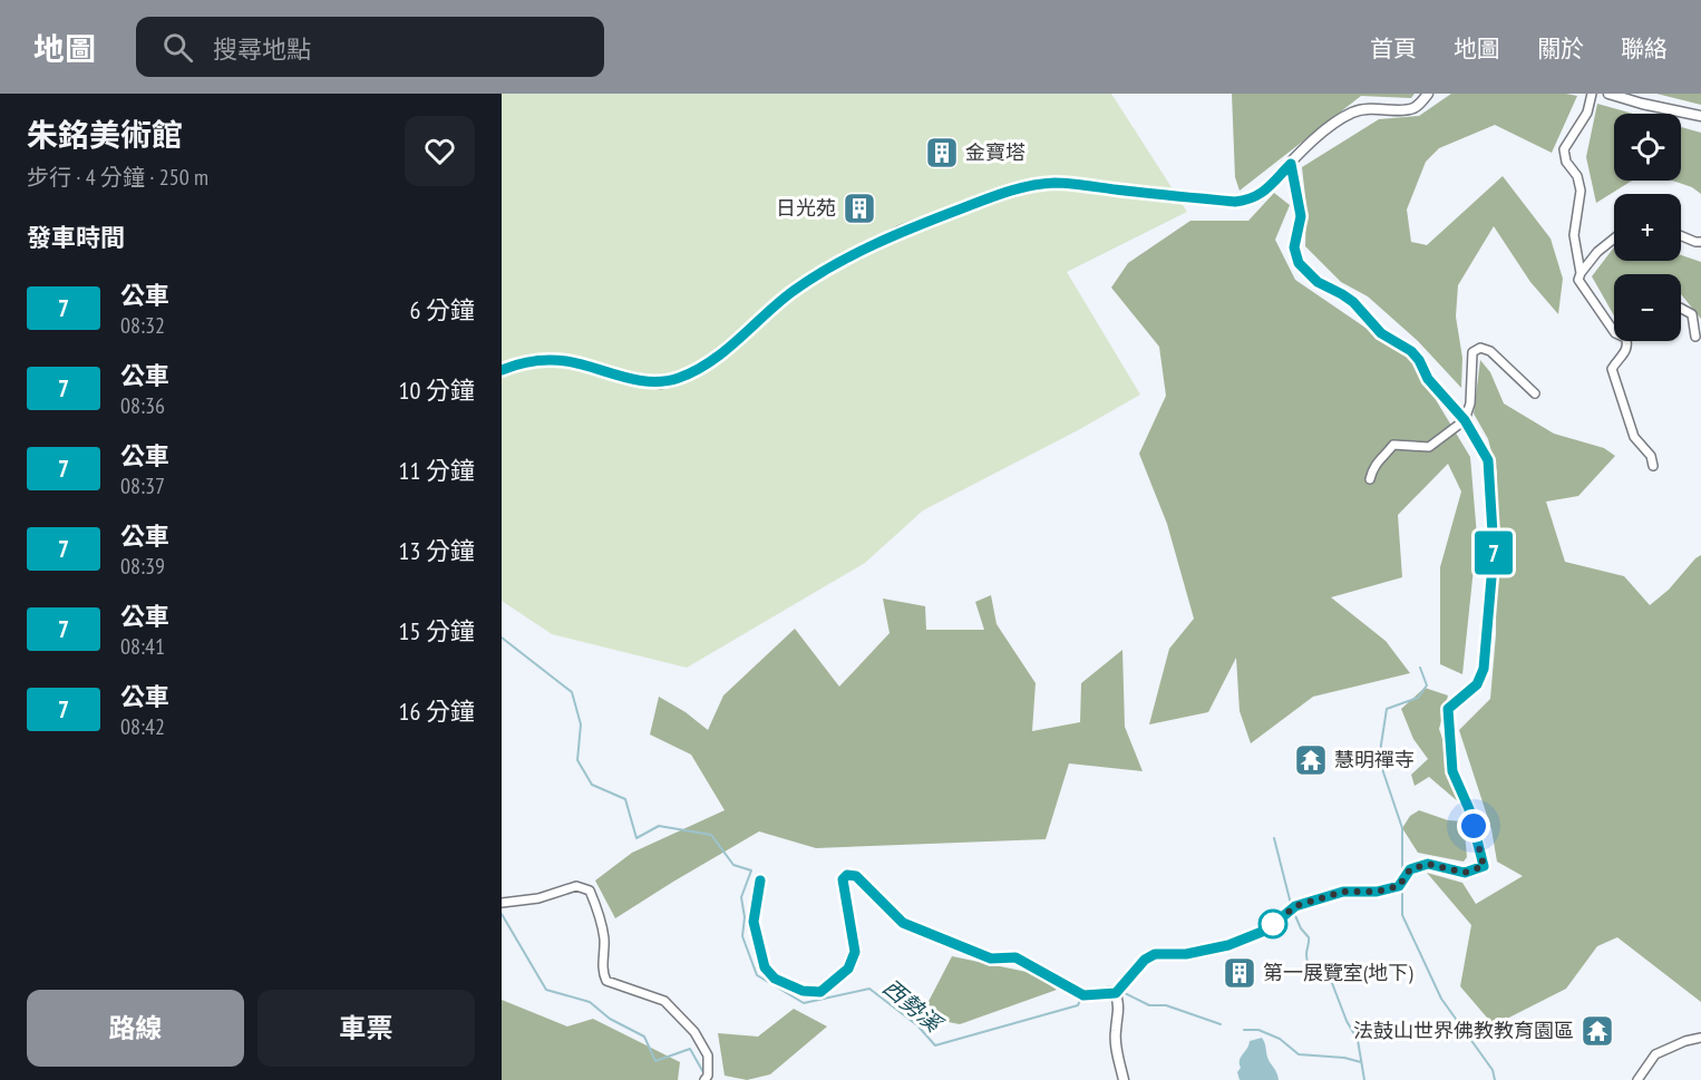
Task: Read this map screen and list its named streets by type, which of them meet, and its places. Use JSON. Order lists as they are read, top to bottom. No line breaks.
{"water":["西勢溪"],"places":{"building":["金寶塔","日光苑","第一展覽室(地下)"],"temple":["慧明禪寺","法鼓山世界佛教教育園區"]},"lines":["bus line 7"],"page":{"header":"地圖","search":"搜尋地點","nav":["首頁","地圖","關於","聯絡"],"heading":[["朱銘美術館","步行 · 4 分鐘 · 250 m"],"發車時間"],"on_map":"7","map_buttons":["+","−"],"list":[{"mark":"7","name":"公車","note":"08:32","value":"6 分鐘"},{"mark":"7","name":"公車","note":"08:36","value":"10 分鐘"},{"mark":"7","name":"公車","note":"08:37","value":"11 分鐘"},{"mark":"7","name":"公車","note":"08:39","value":"13 分鐘"},{"mark":"7","name":"公車","note":"08:41","value":"15 分鐘"},{"mark":"7","name":"公車","note":"08:42","value":"16 分鐘"}],"buttons":["路線","車票"]}}
